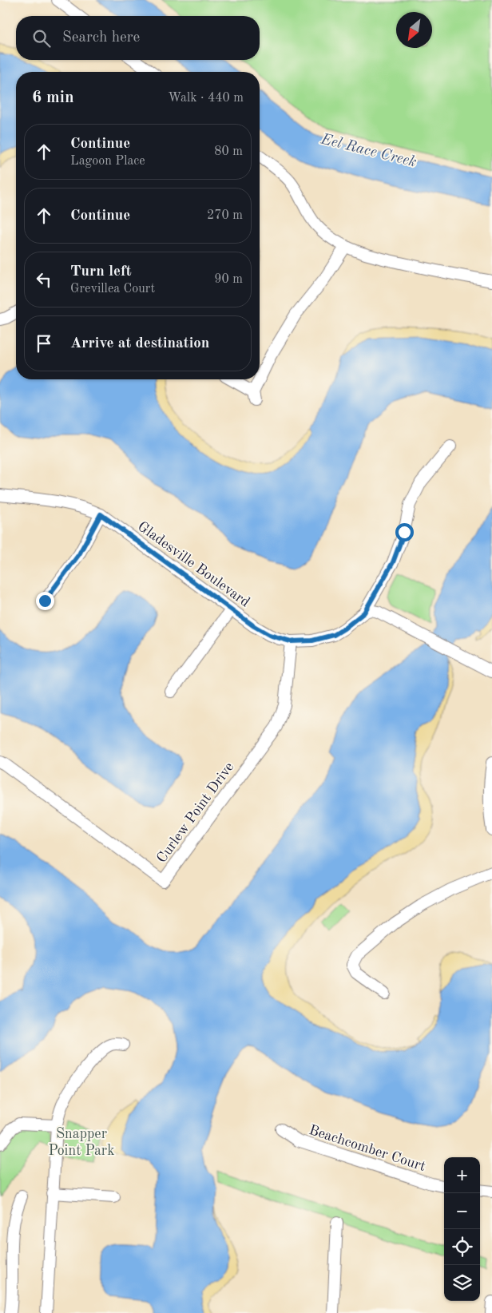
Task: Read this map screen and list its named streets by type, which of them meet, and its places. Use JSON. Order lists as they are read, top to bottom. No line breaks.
{"streets":{"street":["Gladesville Boulevard","Curlew Point Drive","Beachcomber Court"]},"crossings":[["Gladesville Boulevard","Curlew Point Drive"]],"water":["Eel Race Creek"],"parks":["Snapper Point Park"],"north":"bottom left","page":{"search":"Search here","heading":["6 min","Walk · 440 m"],"list":[["Continue","Lagoon Place","80 m"],["Continue","270 m"],["Turn left","Grevillea Court","90 m"],"Arrive at destination"],"map_buttons":["+","−"]}}
